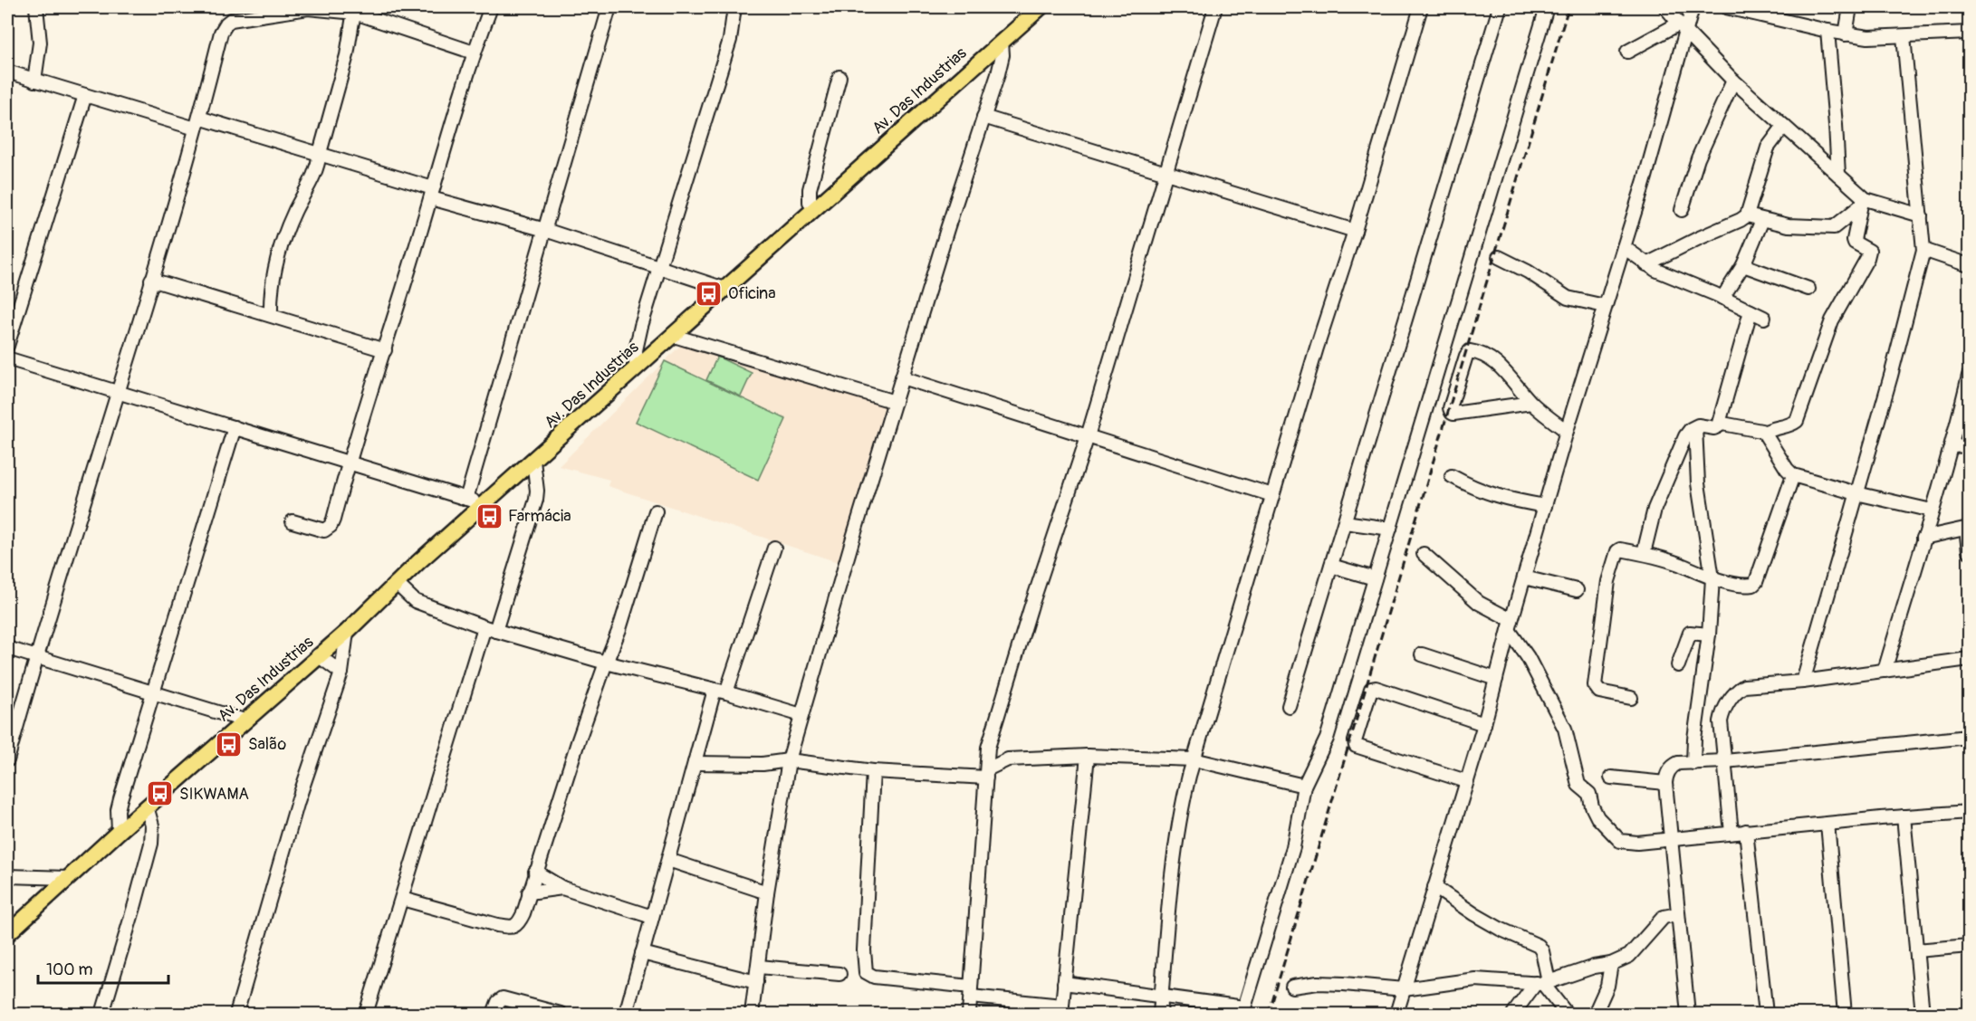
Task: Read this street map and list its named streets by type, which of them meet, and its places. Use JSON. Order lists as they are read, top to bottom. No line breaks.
{"streets":{"main road":["Av. Das Industrias"]},"places":{"bus stop":["Oficina","Farmácia","Salão","SIKWAMA"]},"scale_bar":"100 m"}
